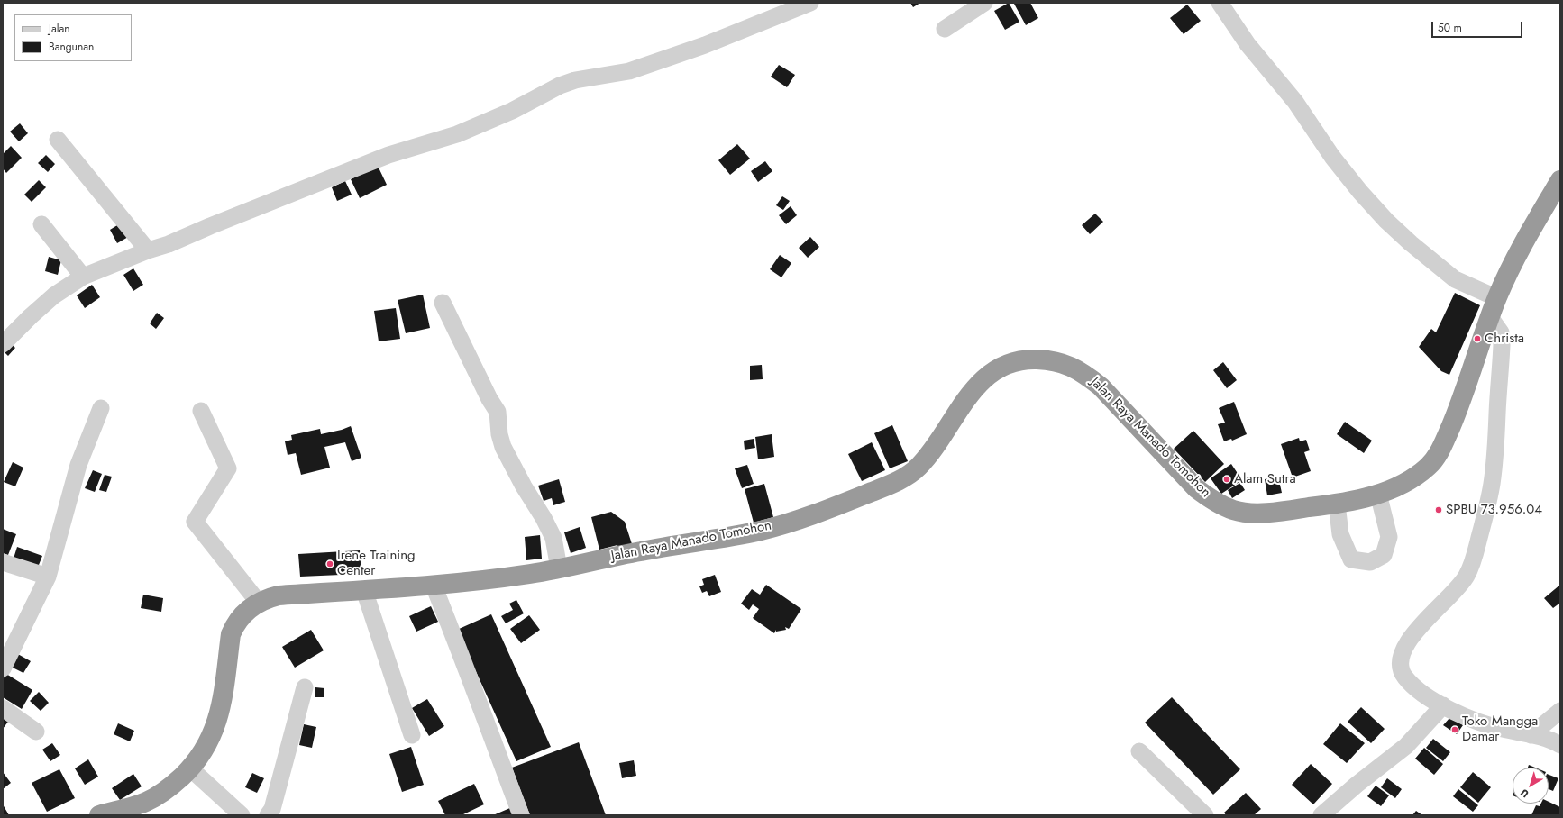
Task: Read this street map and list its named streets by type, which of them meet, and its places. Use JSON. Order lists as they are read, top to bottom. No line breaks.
{"streets":{"highway":["Jalan Raya Manado Tomohon"]},"places":["Christa","Alam Sutra","SPBU 73.956.04","Irene Training Center","Toko Mangga Damar"],"legend":["Jalan","Bangunan"],"scale_bar":"50 m","north":"bottom left"}
